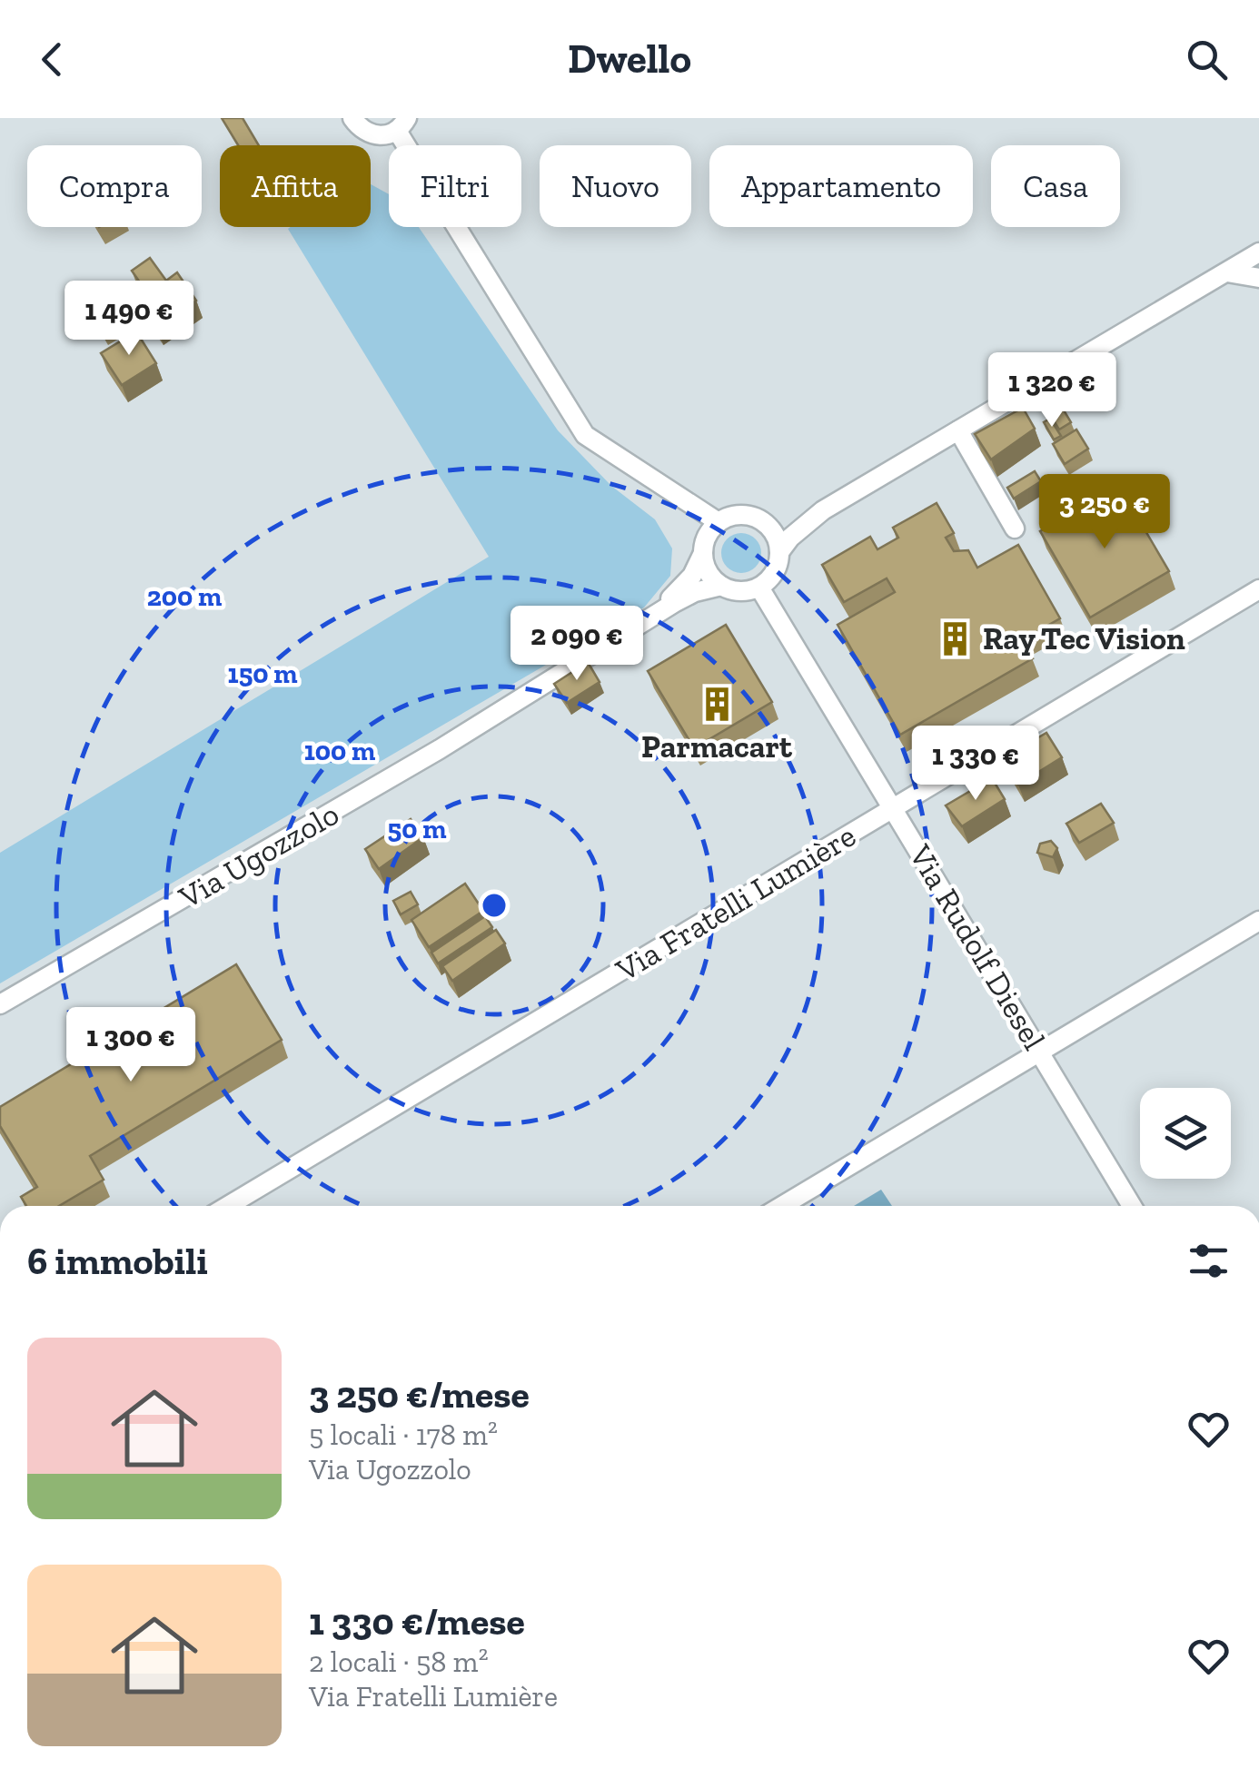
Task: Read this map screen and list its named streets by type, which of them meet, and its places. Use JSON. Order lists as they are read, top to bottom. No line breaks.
{"streets":{"street":["Via Ugozzolo","Via Fratelli Lumière","Via Rudolf Diesel"]},"crossings":[["Via Ugozzolo","Via Rudolf Diesel"],["Via Fratelli Lumière","Via Rudolf Diesel"]],"places":{"building":["Ray Tec Vision","Parmacart"]},"page":{"header":"Dwello","chip":["Compra","Affitta","Filtri","Nuovo","Appartamento","Casa"],"price":["1 490 €","1 320 €","3 250 €","2 090 €","1 330 €","1 300 €"],"heading":"6 immobili","list":[{"name":"3 250 €/mese","note":"5 locali · 178 m² · Via Ugozzolo"},{"name":"1 330 €/mese","note":"2 locali · 58 m² · Via Fratelli Lumière"}]},"rings":["200 m","150 m","100 m","50 m"]}
